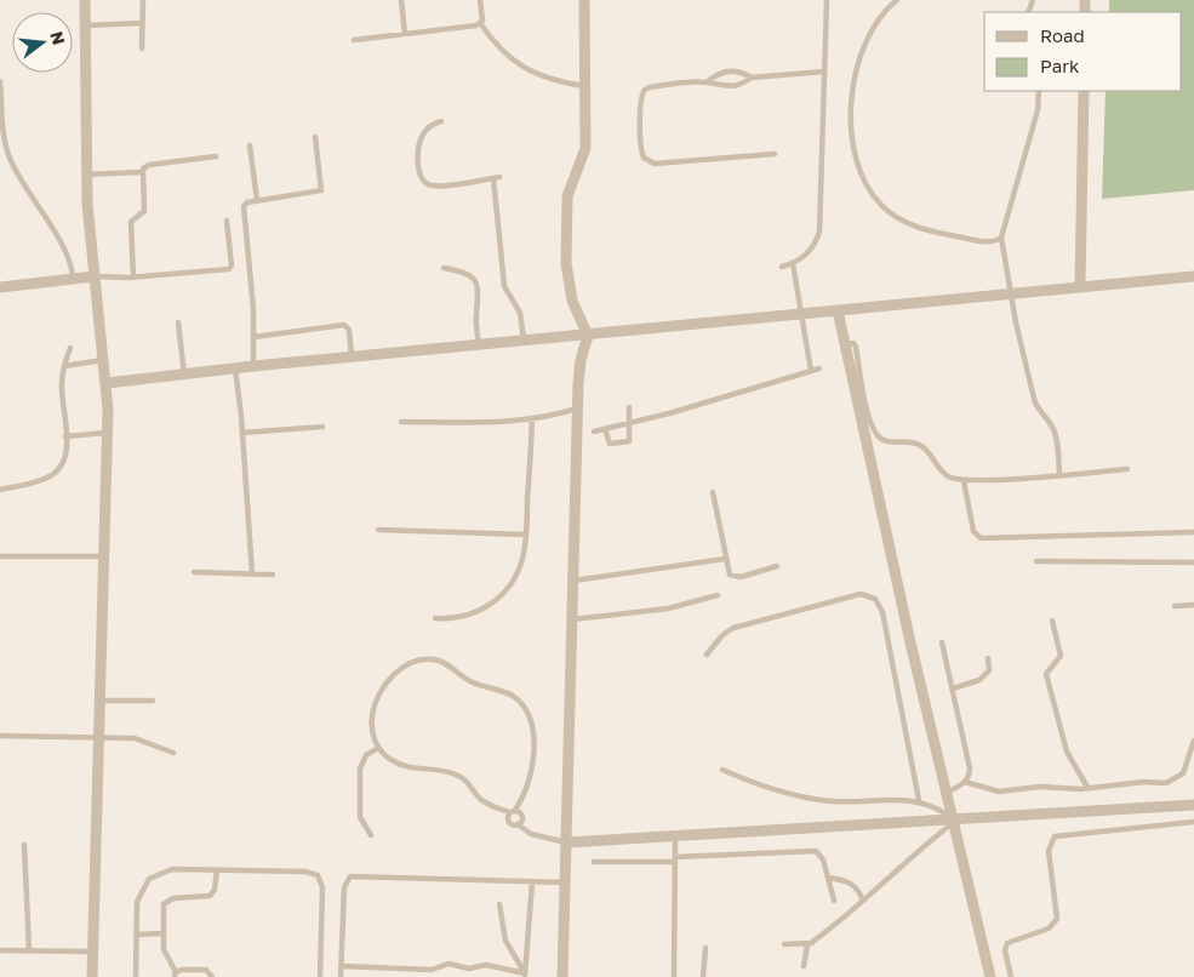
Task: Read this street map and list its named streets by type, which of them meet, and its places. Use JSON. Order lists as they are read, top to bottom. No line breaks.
{"legend":["Road","Park"],"north":"right"}
